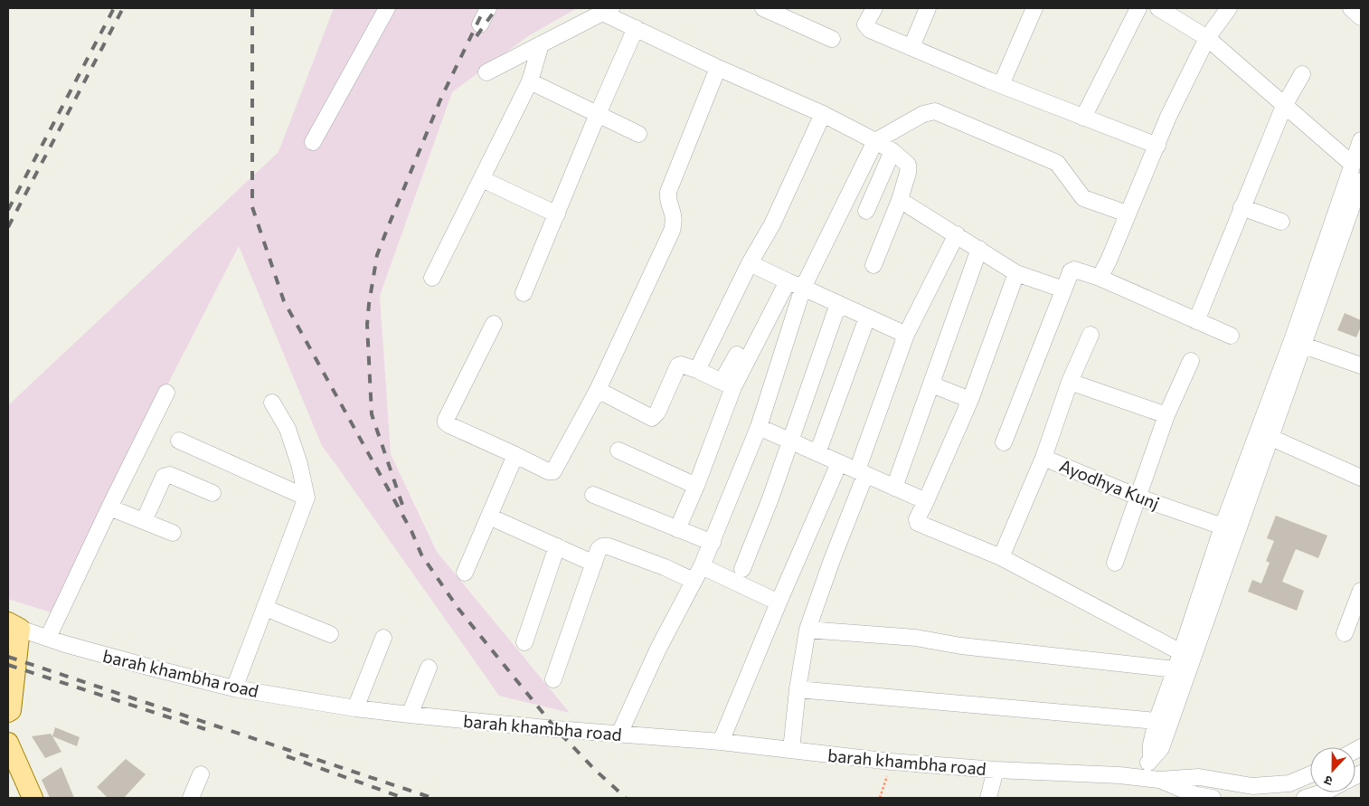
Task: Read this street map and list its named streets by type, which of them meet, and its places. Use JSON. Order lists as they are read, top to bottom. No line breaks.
{"streets":{"main road":["barah khambha road"],"street":["Ayodhya Kunj"]},"north":"bottom"}
